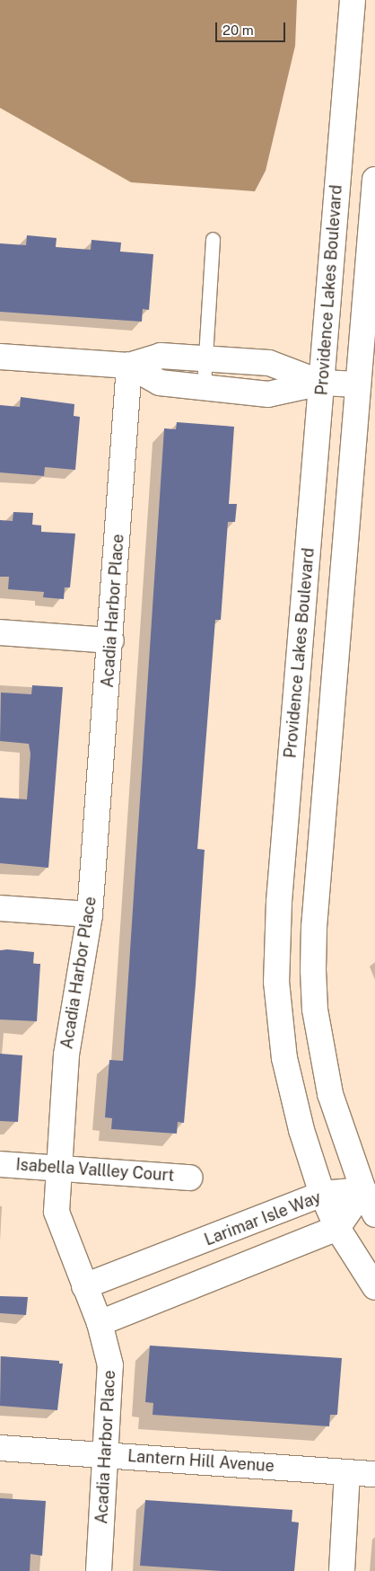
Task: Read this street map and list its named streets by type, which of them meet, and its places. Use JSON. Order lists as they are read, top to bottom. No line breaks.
{"streets":{"street":["Providence Lakes Boulevard","Acadia Harbor Place","Isabella Vallley Court","Larimar Isle Way","Lantern Hill Avenue"]},"crossings":[["Providence Lakes Boulevard","Larimar Isle Way"],["Acadia Harbor Place","Isabella Vallley Court"],["Acadia Harbor Place","Larimar Isle Way"],["Acadia Harbor Place","Lantern Hill Avenue"]],"scale_bar":"20 m"}
